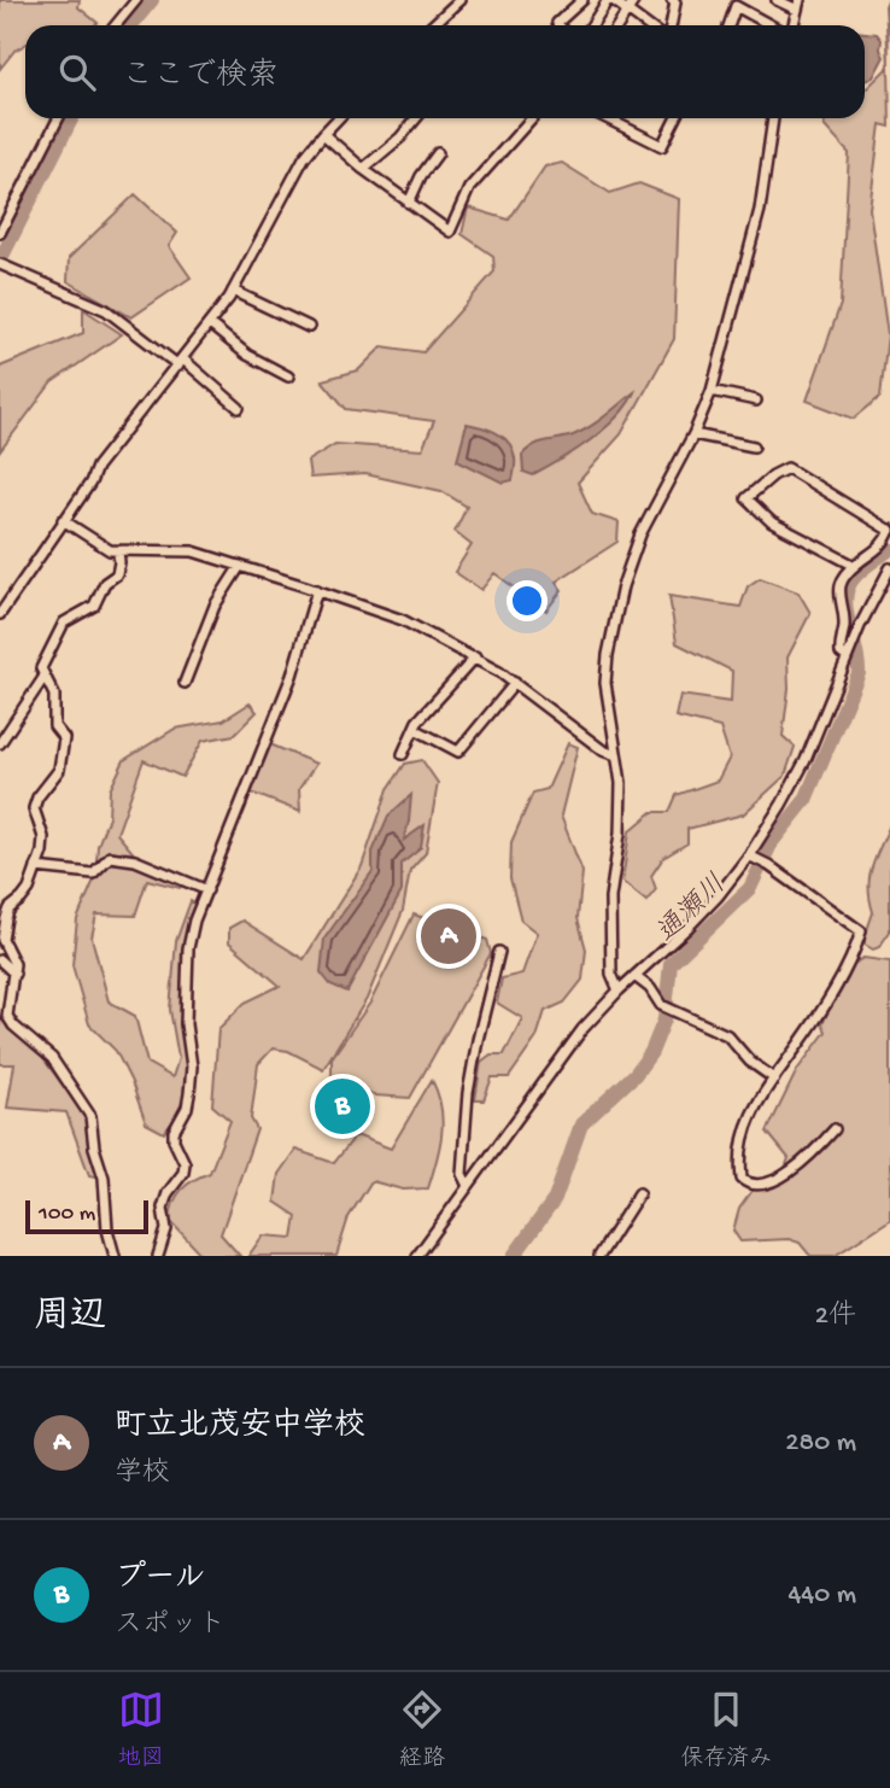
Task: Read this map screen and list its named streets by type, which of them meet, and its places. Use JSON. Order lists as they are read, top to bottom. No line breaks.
{"water":["通瀬川"],"scale_bar":"100 m","page":{"search":"ここで検索","pins":["A","B"],"scale":"100 m","heading":["周辺","2件"],"list":[{"mark":"A","name":"町立北茂安中学校","note":"学校","value":"280 m"},{"mark":"B","name":"プール","note":"スポット","value":"440 m"}],"nav":["地図","経路","保存済み"]}}
